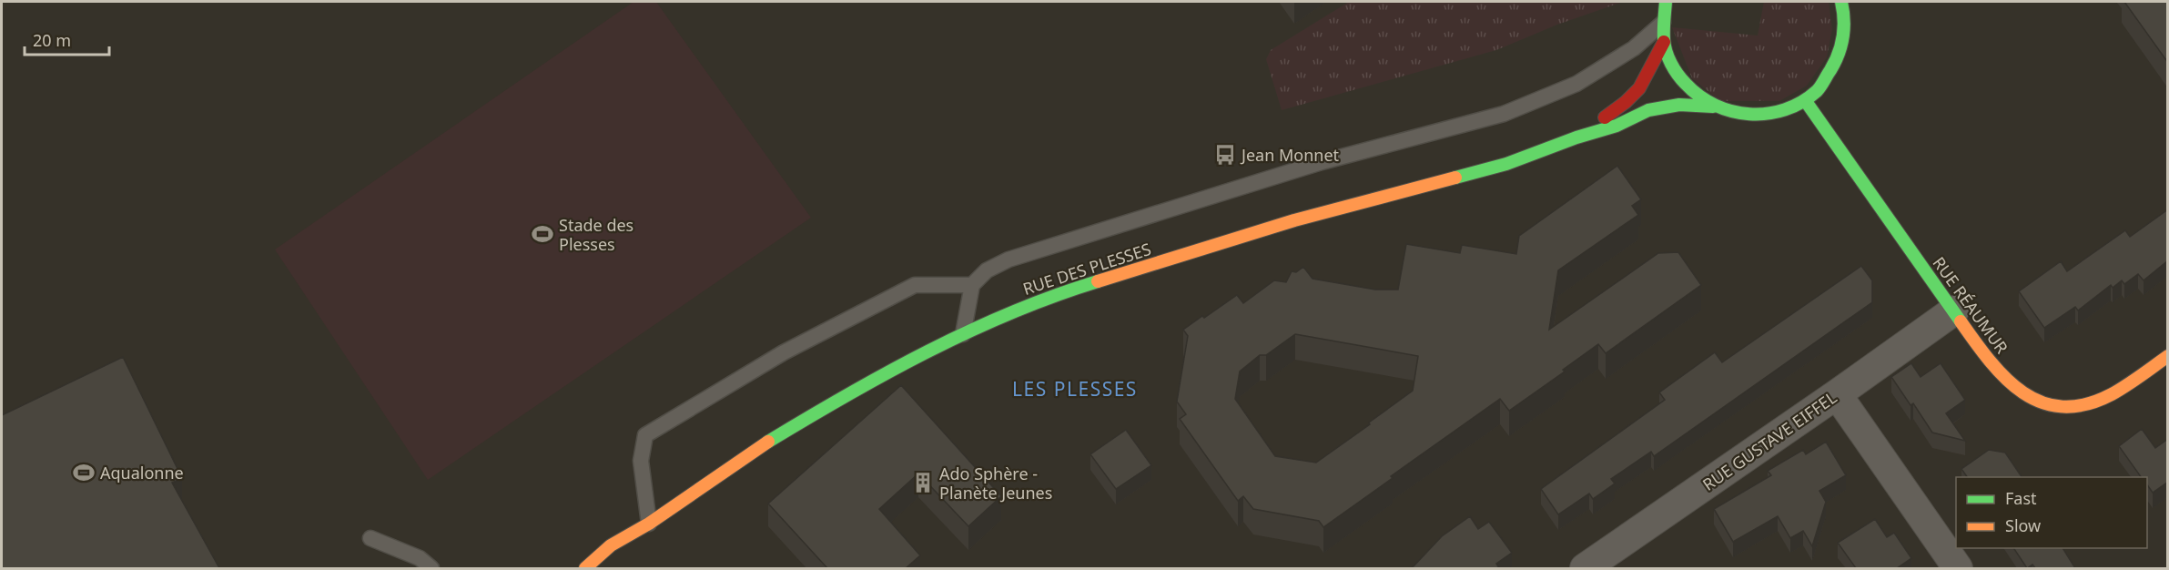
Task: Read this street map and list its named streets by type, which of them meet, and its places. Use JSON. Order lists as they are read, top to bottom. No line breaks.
{"streets":{"street":["RUE DES PLESSES","RUE RÉAUMUR","RUE GUSTAVE EIFFEL"]},"crossings":[["RUE RÉAUMUR","RUE GUSTAVE EIFFEL"]],"districts":["LES PLESSES"],"places":{"bus stop":["Jean Monnet"],"sports":["Stade des Plesses","Aqualonne"],"building":["Ado Sphère - Planète Jeunes"]},"legend":["Fast","Slow"],"scale_bar":"20 m"}
